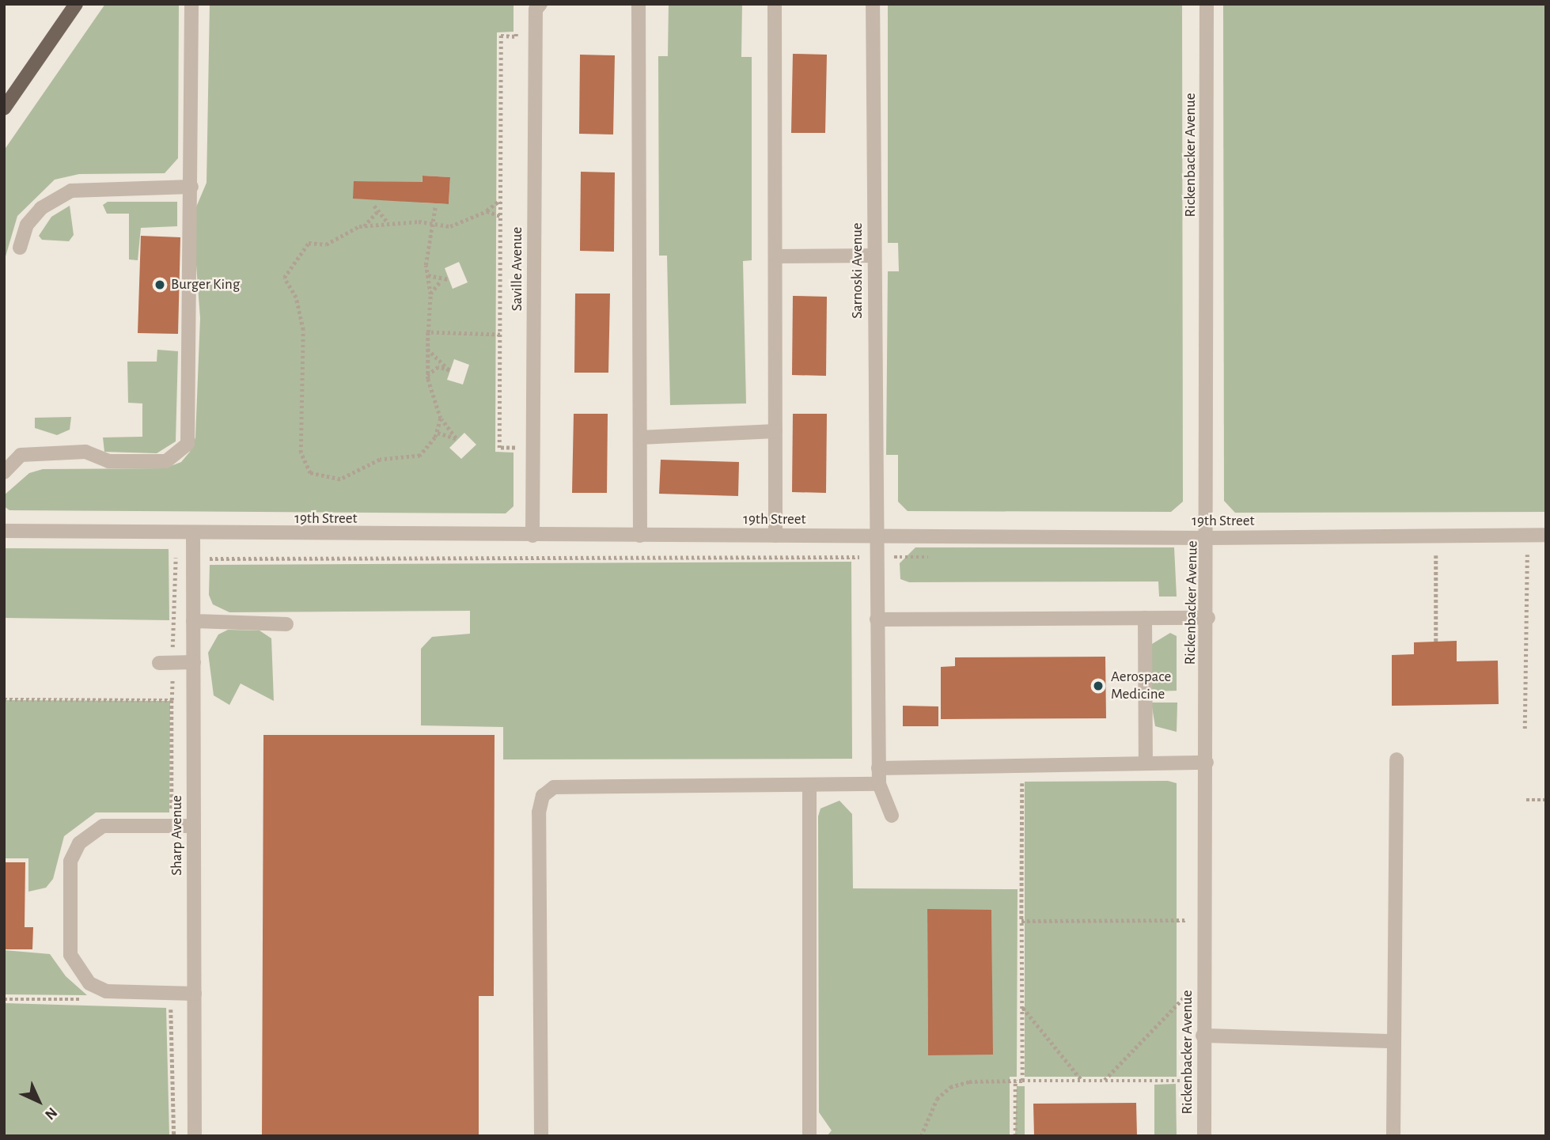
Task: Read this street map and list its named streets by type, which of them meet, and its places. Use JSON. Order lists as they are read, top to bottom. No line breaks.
{"streets":{"street":["Rickenbacker Avenue","Saville Avenue","Sarnoski Avenue","19th Street","Sharp Avenue"]},"crossings":[["Rickenbacker Avenue","19th Street"],["Saville Avenue","19th Street"],["Sarnoski Avenue","19th Street"],["19th Street","Sharp Avenue"]],"places":["Burger King","Aerospace Medicine"],"north":"bottom right"}
